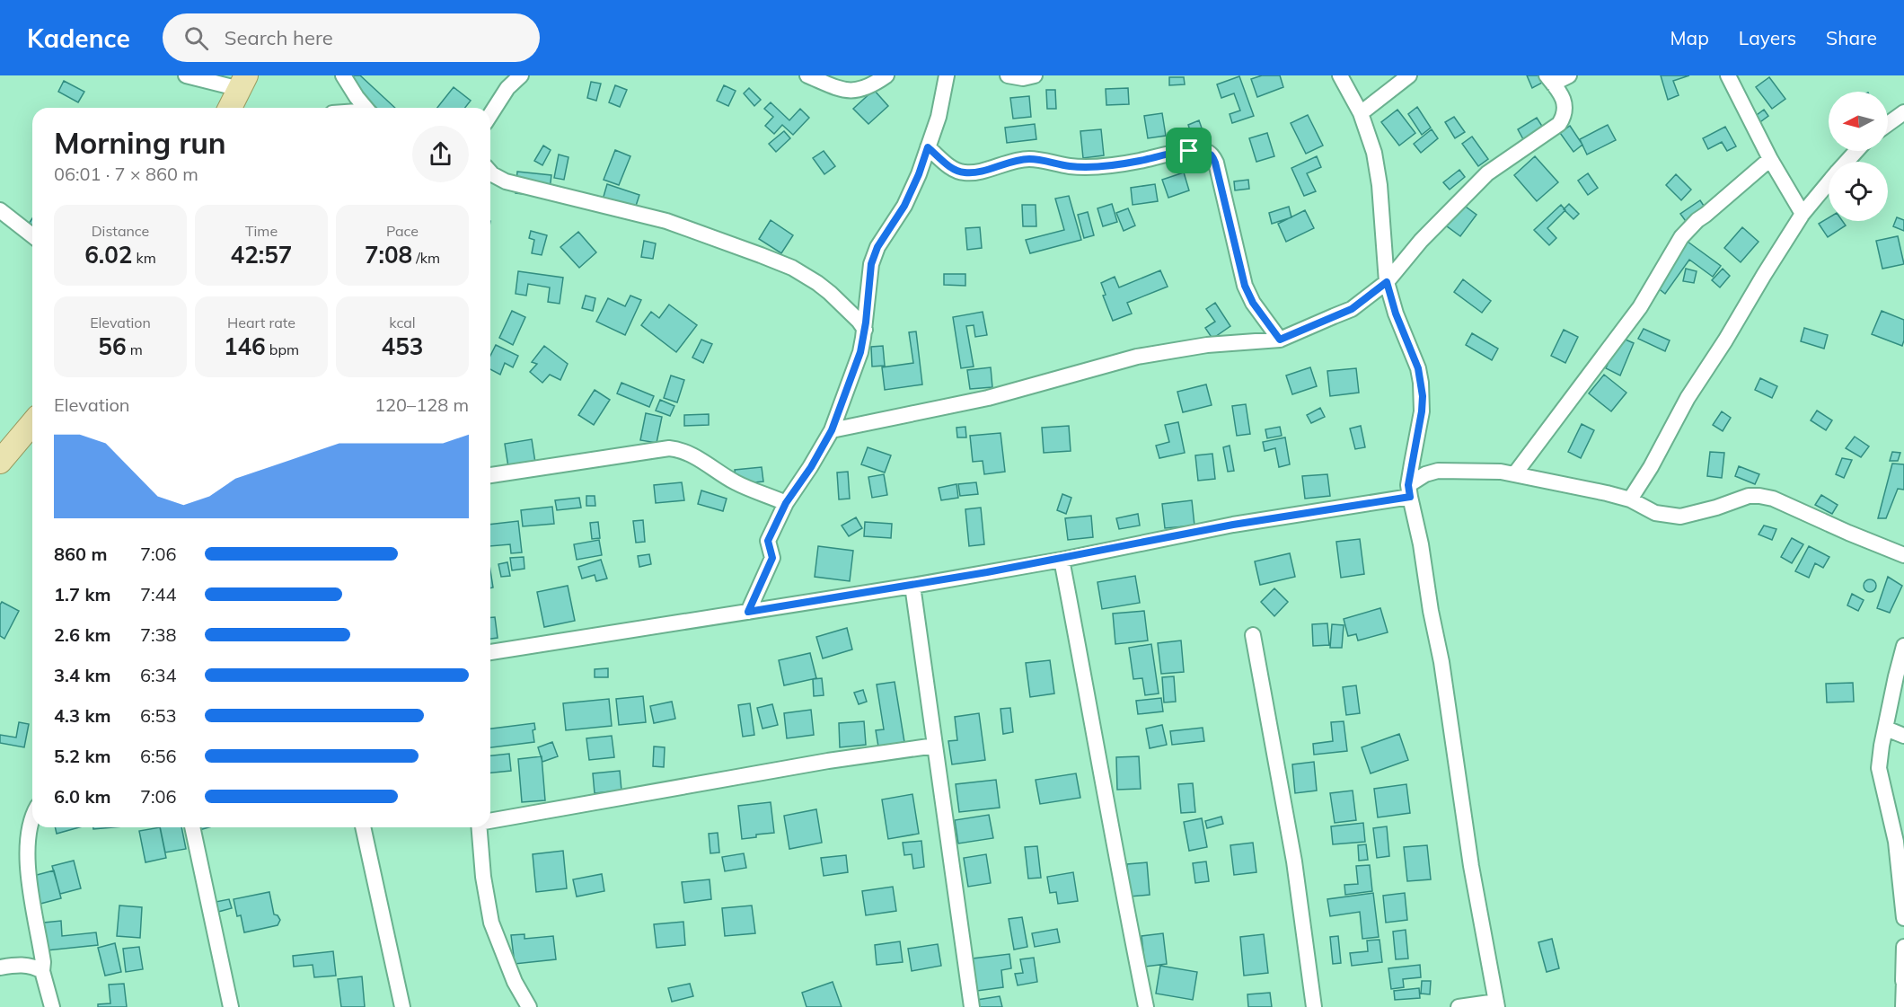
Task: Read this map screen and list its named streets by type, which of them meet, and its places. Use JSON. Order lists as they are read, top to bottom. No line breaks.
{"north":"left","page":{"header":"Kadence","search":"Search here","nav":["Map","Layers","Share"],"heading":["Morning run","06:01 · 7 × 860 m"],"stats":[["Distance","6.02 km"],["Time","42:57"],["Pace","7:08 /km"],["Elevation","56 m"],["Heart rate","146 bpm"],["kcal","453"]],"chart":["Elevation","120–128 m"],"list":[{"name":"860 m","note":"7:06"},{"name":"1.7 km","note":"7:44"},{"name":"2.6 km","note":"7:38"},{"name":"3.4 km","note":"6:34"},{"name":"4.3 km","note":"6:53"},{"name":"5.2 km","note":"6:56"},{"name":"6.0 km","note":"7:06"}]}}
